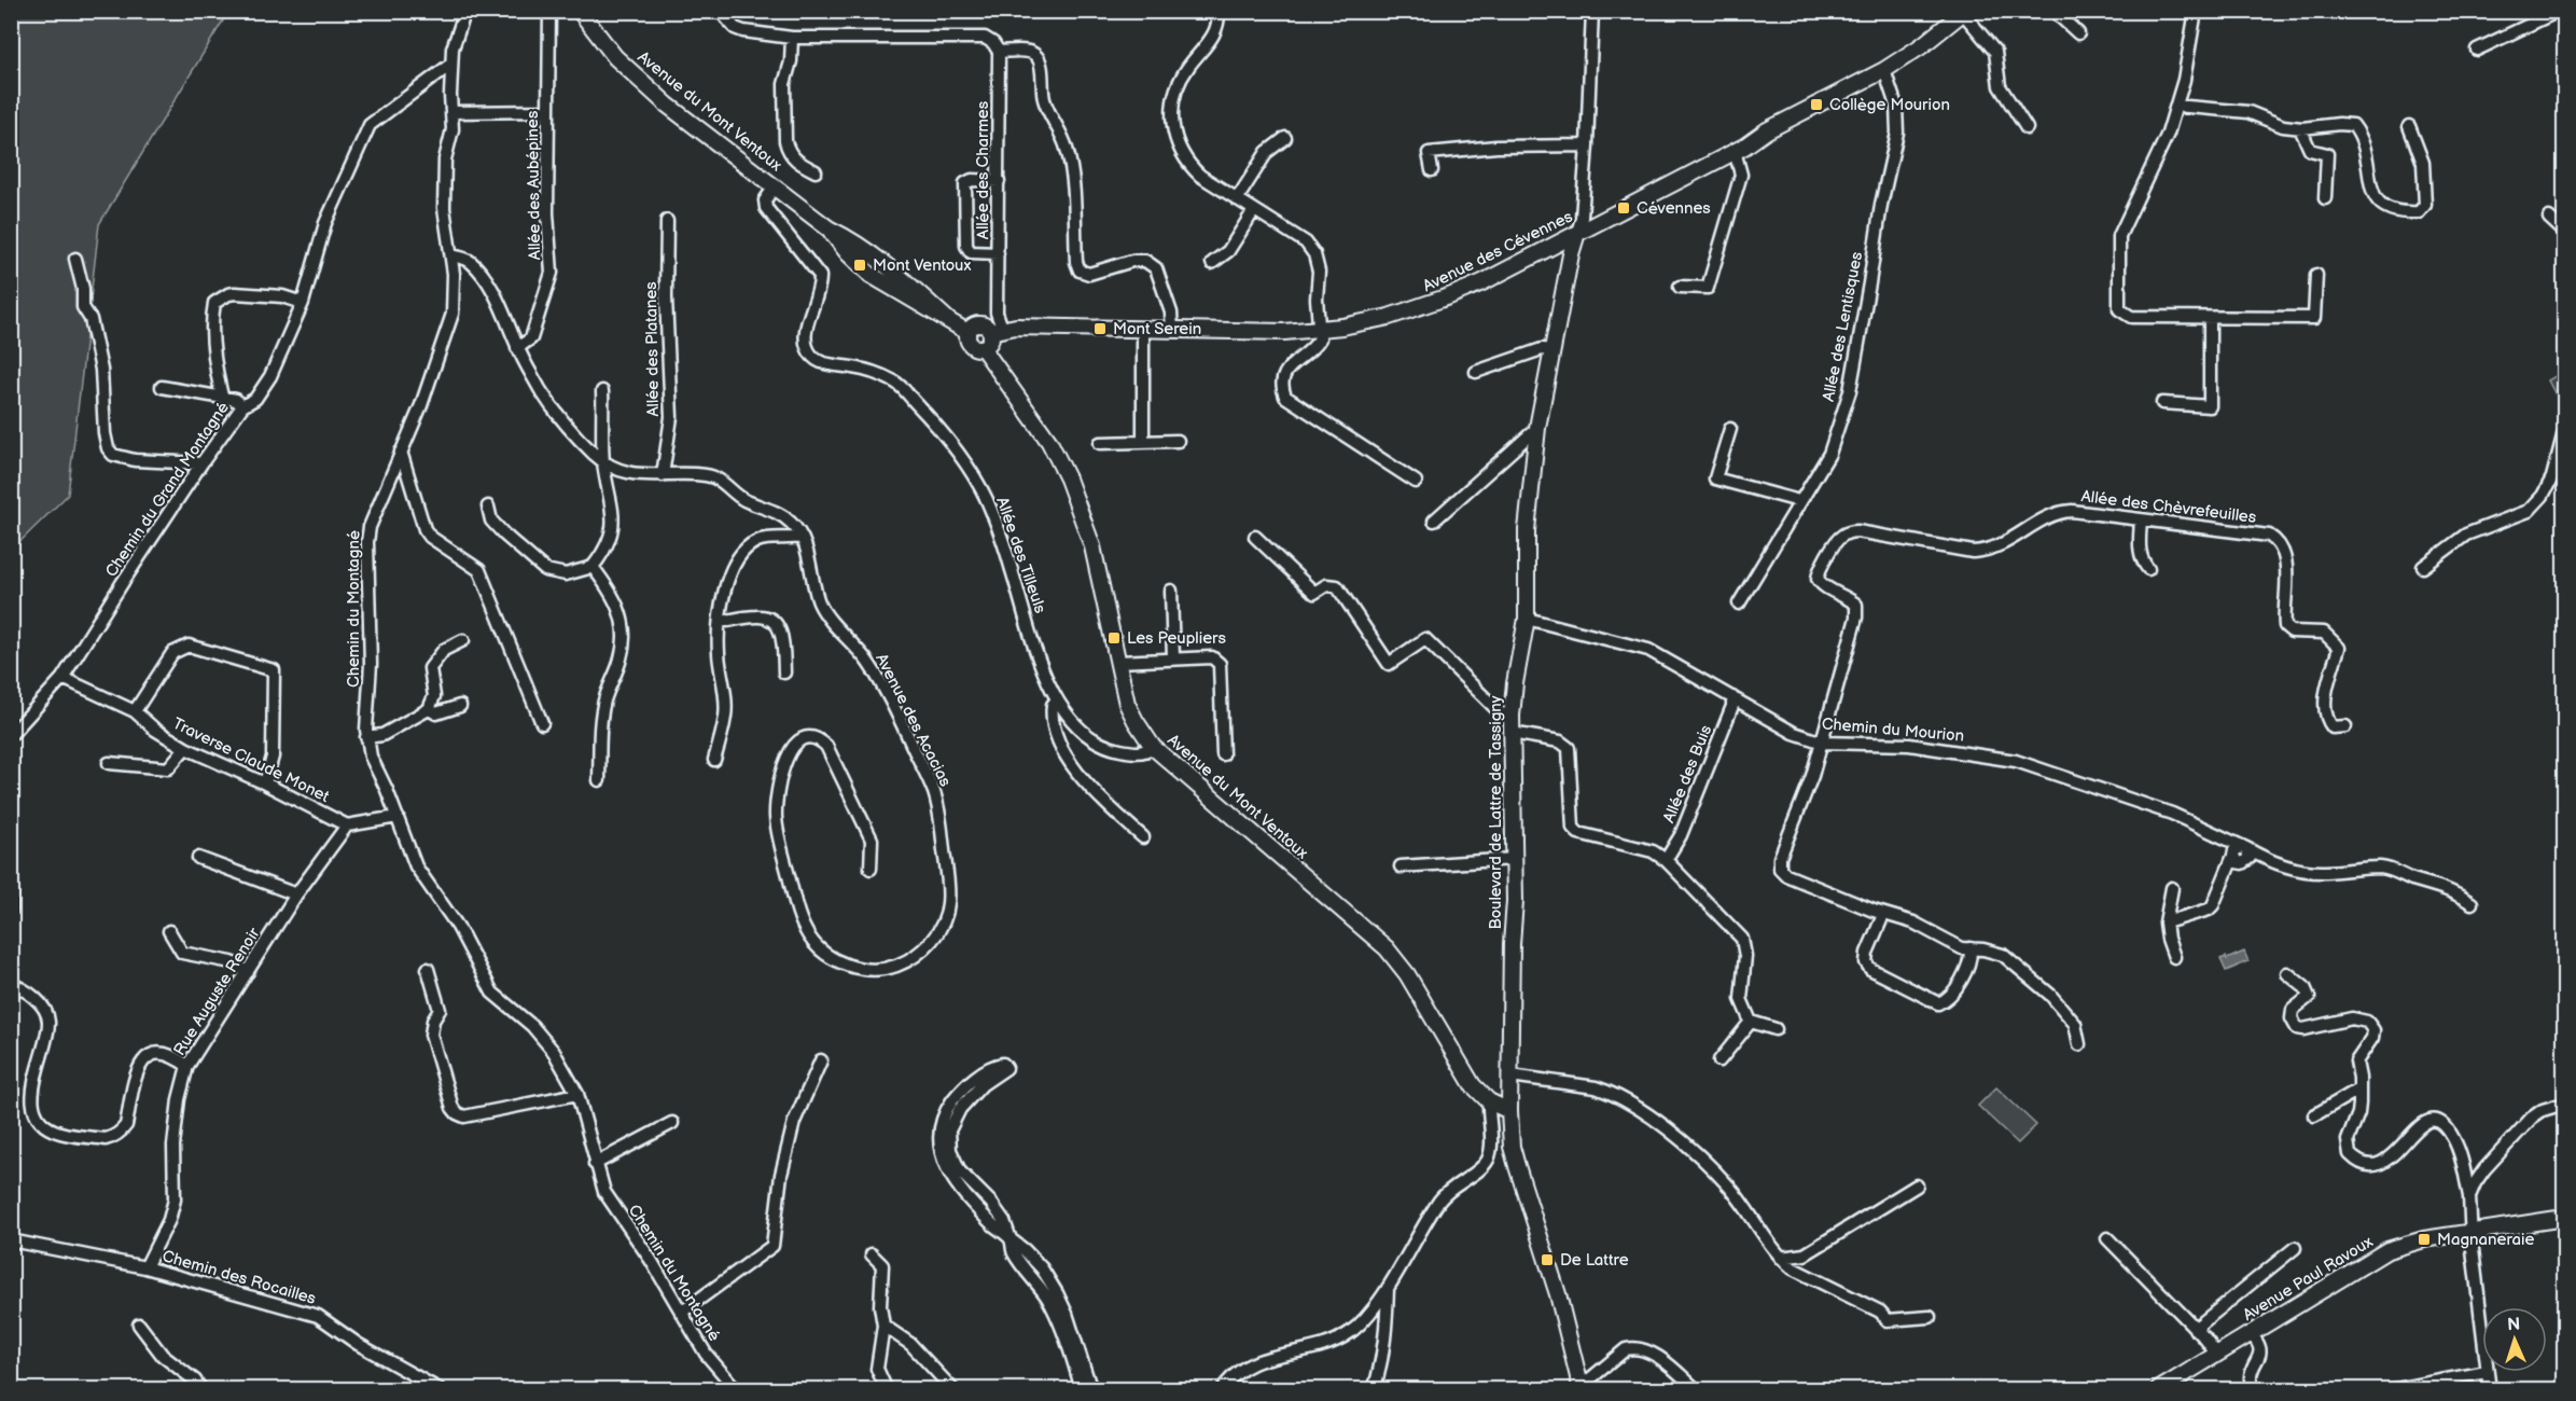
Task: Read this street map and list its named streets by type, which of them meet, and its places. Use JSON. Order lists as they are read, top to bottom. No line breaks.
{"streets":{"street":["Avenue du Mont Ventoux","Allée des Charmes","Allée des Aubépines","Avenue des Cévennes","Allée des Lentisques","Allée des Platanes","Chemin du Grand Montagné","Allée des Chèvrefeuilles","Allée des Tilleuls","Chemin du Montagné","Avenue des Acacias","Chemin du Mourion","Traverse Claude Monet","Allée des Buis","Boulevard de Lattre de Tassigny","Rue Auguste Renoir","Chemin des Rocailles","Avenue Paul Ravoux"]},"crossings":[["Avenue du Mont Ventoux","Allée des Charmes"],["Avenue du Mont Ventoux","Avenue des Cévennes"],["Avenue du Mont Ventoux","Allée des Tilleuls"],["Avenue du Mont Ventoux","Boulevard de Lattre de Tassigny"],["Allée des Charmes","Avenue des Cévennes"],["Avenue des Cévennes","Allée des Lentisques"],["Avenue des Cévennes","Boulevard de Lattre de Tassigny"],["Chemin du Grand Montagné","Chemin du Montagné"],["Chemin du Grand Montagné","Traverse Claude Monet"],["Allée des Chèvrefeuilles","Chemin du Mourion"],["Chemin du Mourion","Allée des Buis"],["Chemin du Mourion","Boulevard de Lattre de Tassigny"],["Traverse Claude Monet","Rue Auguste Renoir"],["Rue Auguste Renoir","Chemin des Rocailles"]],"places":{"transit":["Collège Mourion","Cévennes","Mont Ventoux","Mont Serein","Les Peupliers","Magnaneraie","De Lattre"]},"north":"top"}
